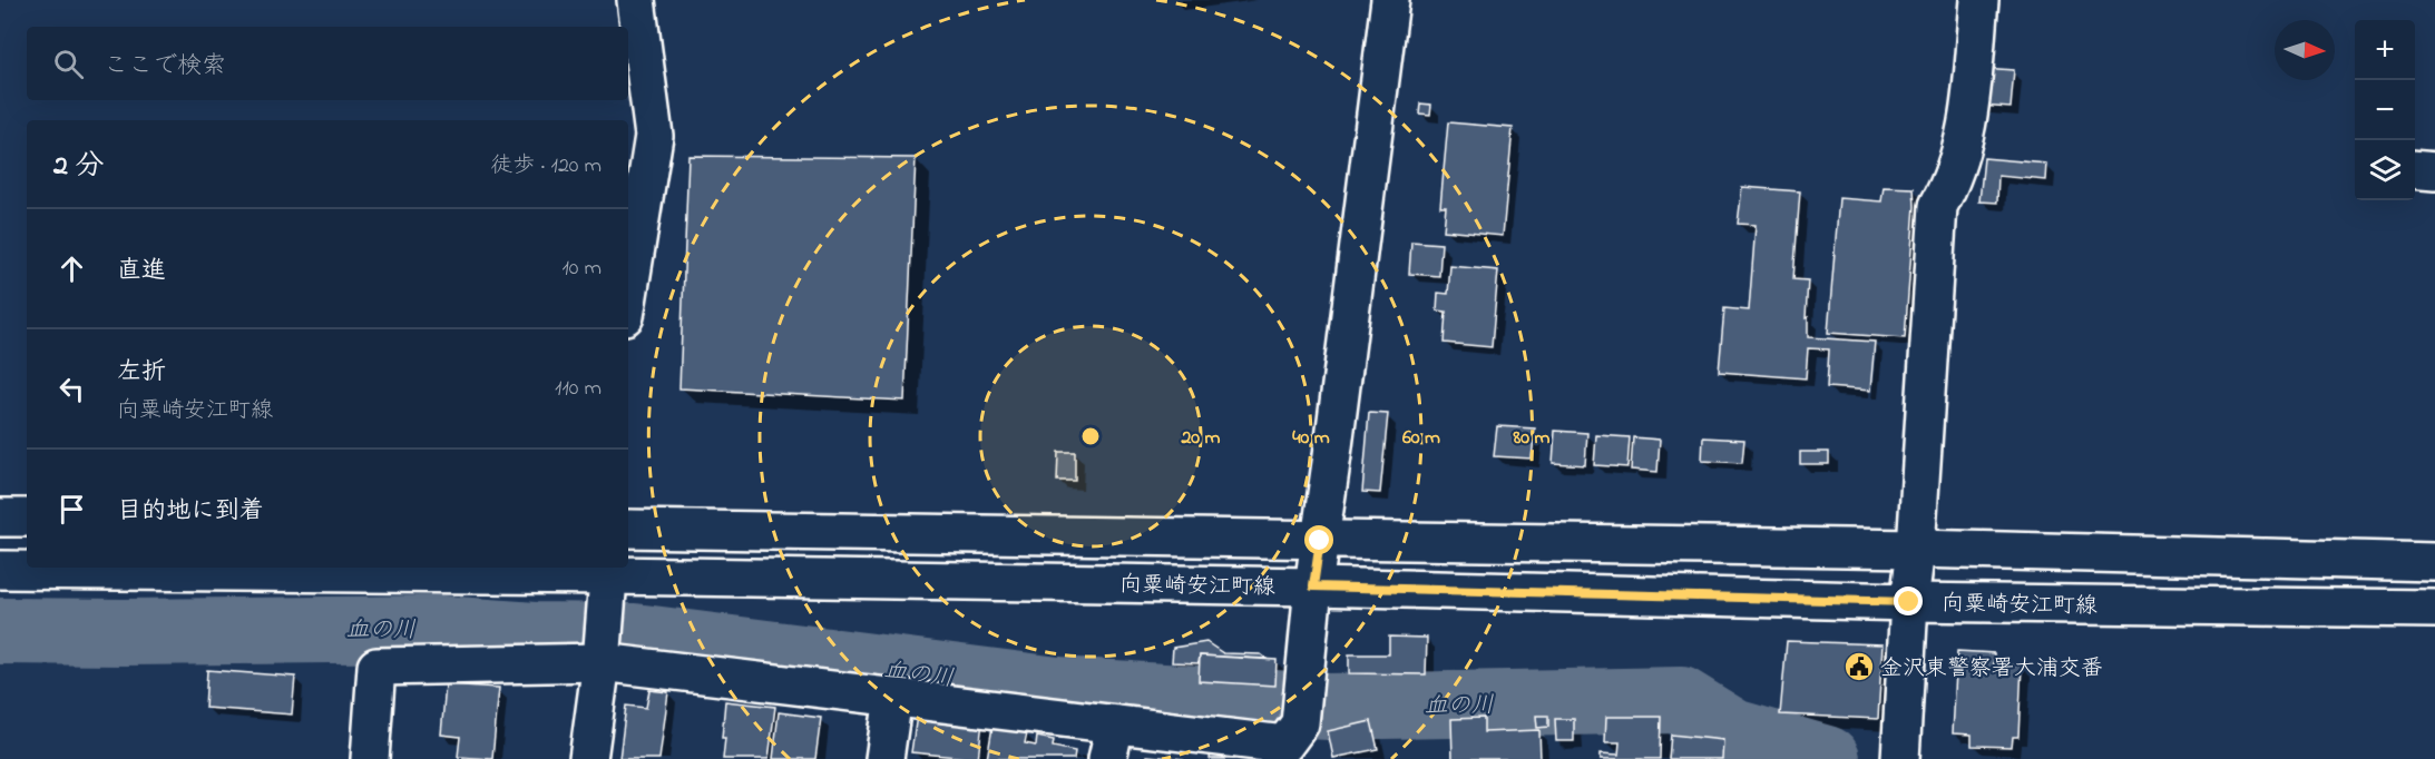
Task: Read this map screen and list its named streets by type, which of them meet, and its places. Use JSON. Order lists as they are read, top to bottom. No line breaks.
{"streets":{"main road":["向粟崎安江町線"]},"water":["血の川"],"places":{"public building":["金沢東警察署大浦交番"]},"north":"right","page":{"map_buttons":["+","−"],"search":"ここで検索","heading":["2 分","徒歩 · 120 m"],"list":[["直進","10 m"],["左折","向粟崎安江町線","110 m"],"目的地に到着"]},"rings":["20 m","40 m","60 m","80 m"]}
